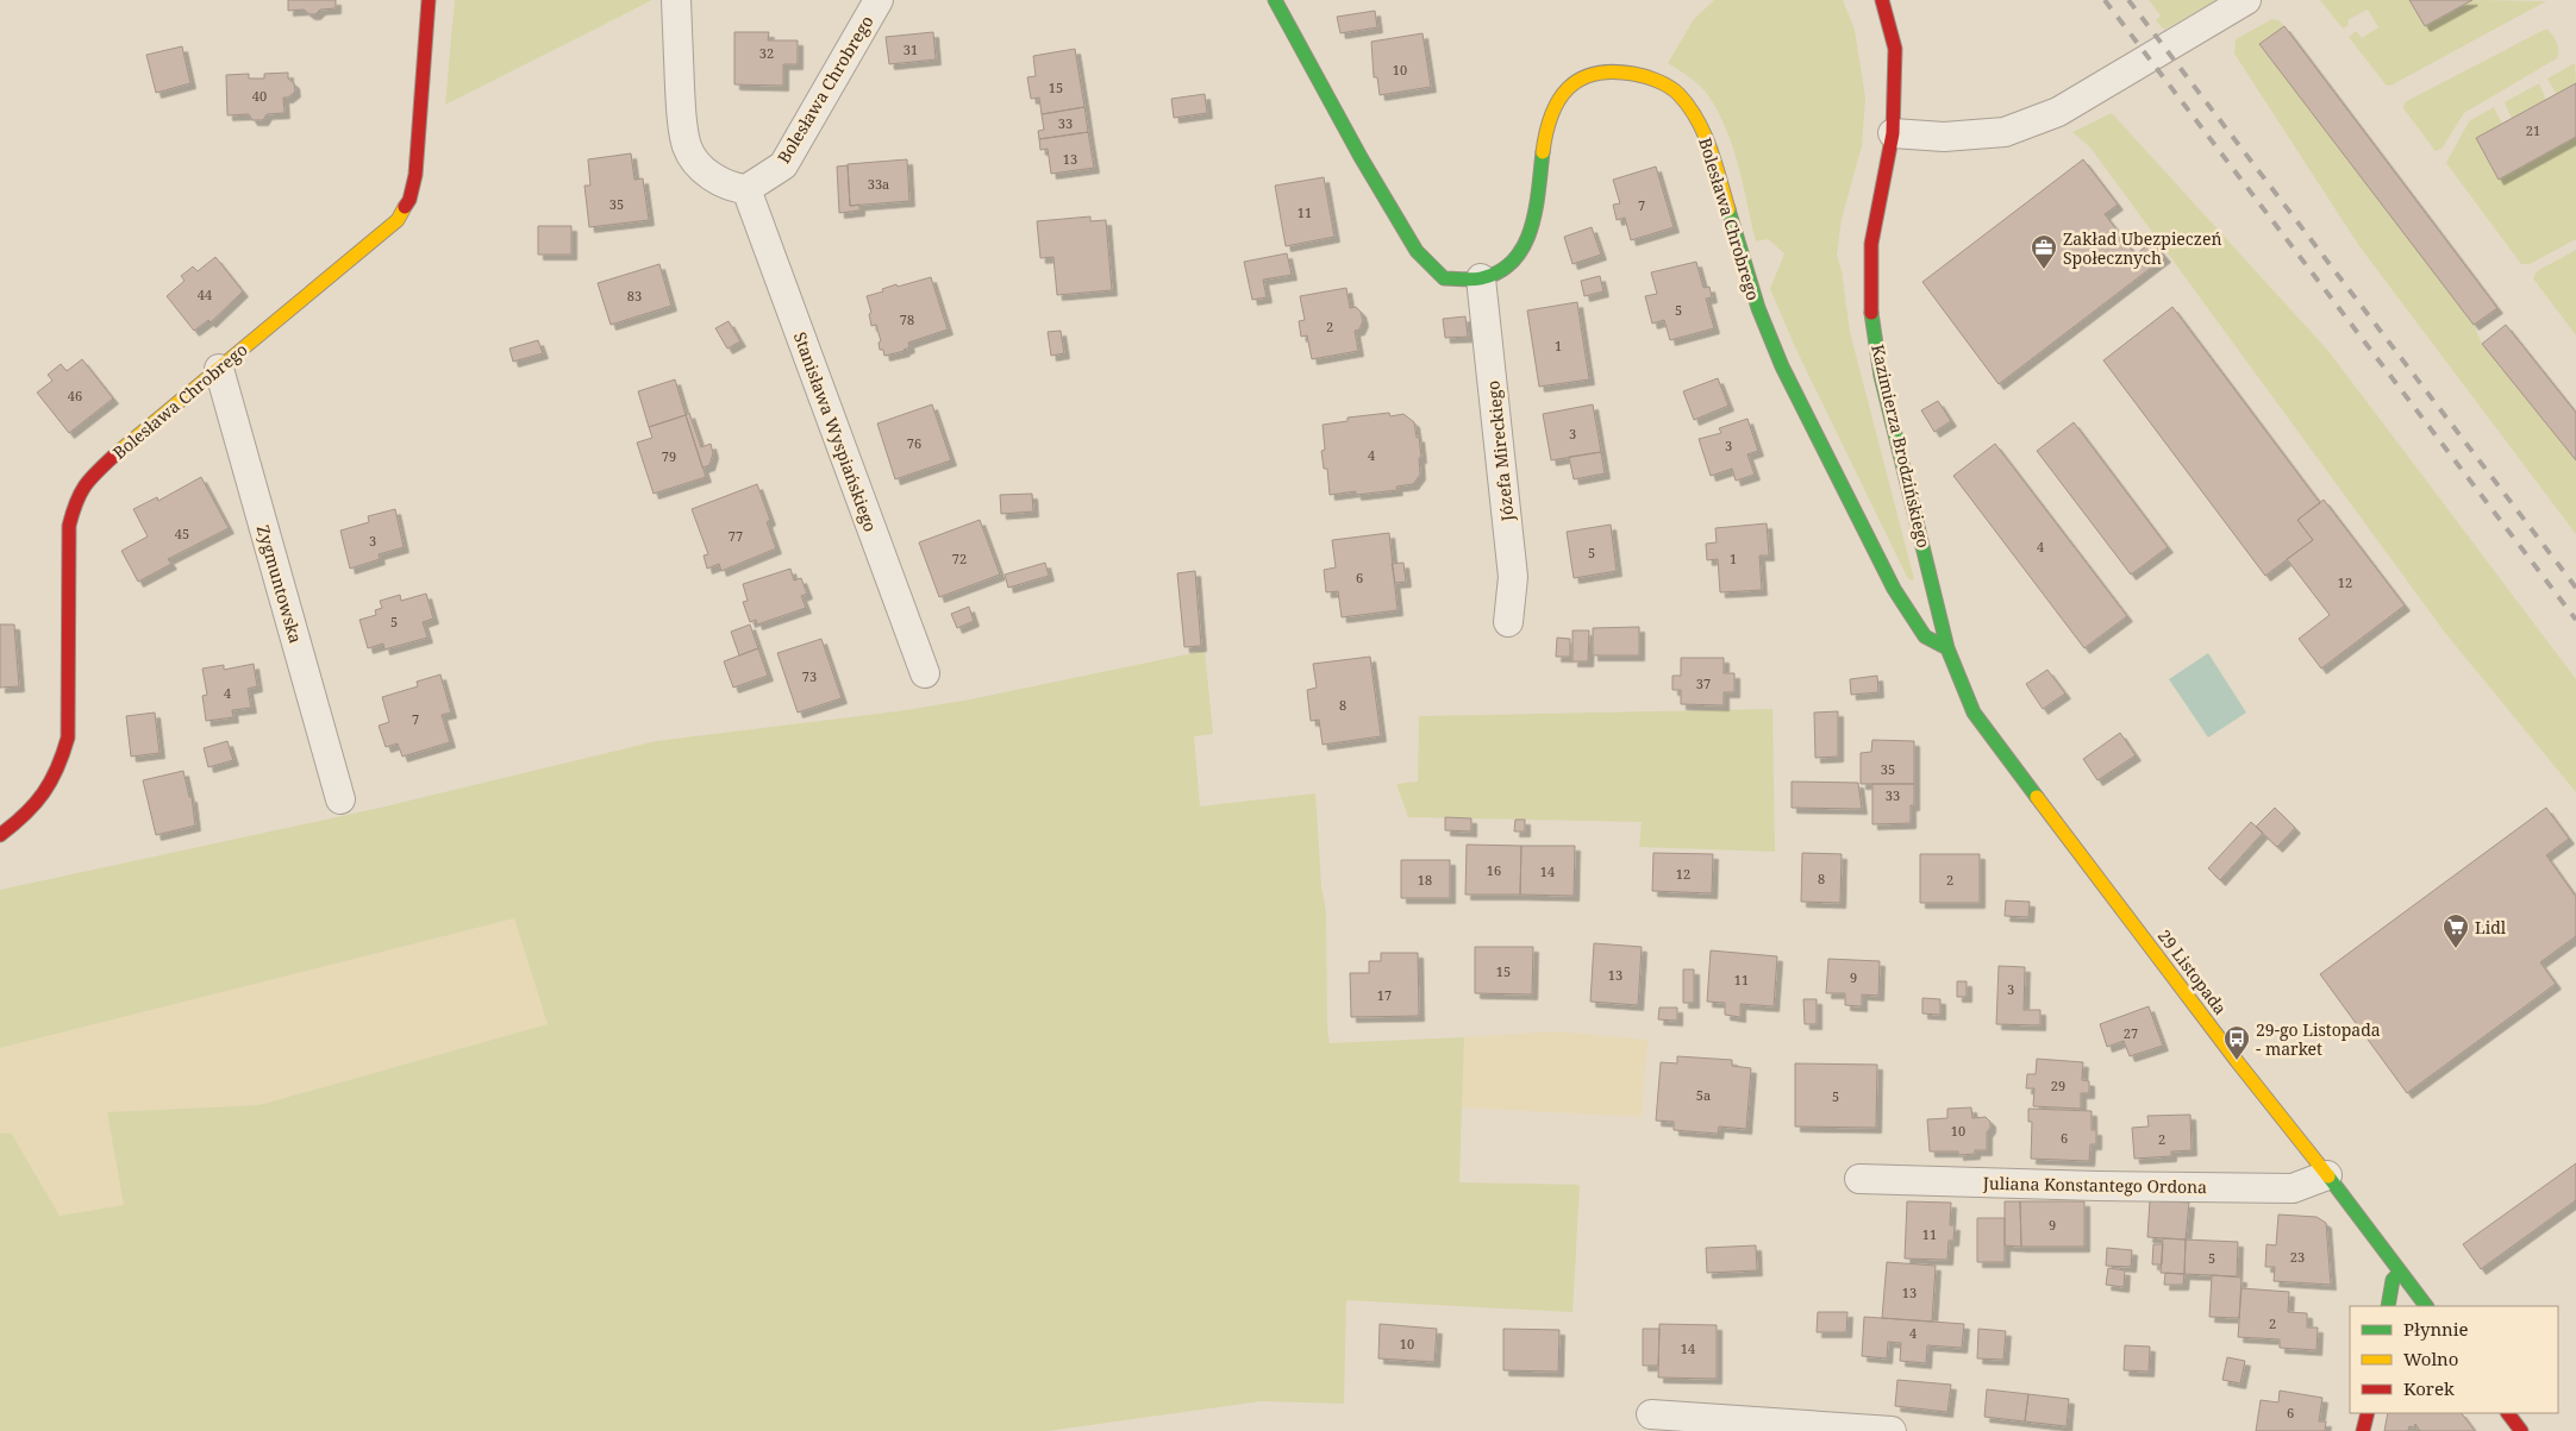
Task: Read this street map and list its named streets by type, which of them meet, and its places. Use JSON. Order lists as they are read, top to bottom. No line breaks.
{"streets":{"street":["Bolesława Chrobrego","Stanisława Wyspiańskiego","Kazimierza Brodzińskiego","Józefa Mireckiego","Zygmuntowska","29 Listopada","Juliana Konstantego Ordona"]},"crossings":[["Bolesława Chrobrego","Stanisława Wyspiańskiego"],["Bolesława Chrobrego","Kazimierza Brodzińskiego"],["Bolesława Chrobrego","Józefa Mireckiego"],["Bolesława Chrobrego","Zygmuntowska"],["Bolesława Chrobrego","29 Listopada"],["Kazimierza Brodzińskiego","29 Listopada"],["29 Listopada","Juliana Konstantego Ordona"]],"places":{"office":["Zakład Ubezpieczeń Społecznych"],"supermarket":["Lidl"],"bus stop":["29-go Listopada - market"]},"house_numbers":["31","32","10","15","40","33","21","13","33a","35","7","11","44","83","5","78","2","1","46","3","76","3","4","79","45","77","3","4","5","72","1","6","12","5","73","37","4","8","7","35","33","16","14","12","8","18","2","15","13","9","11","3","17","27","29","5a","5","10","6","2","9","11","23","5","13","2","4","10","14","6"],"legend":["Płynnie","Wolno","Korek"]}
